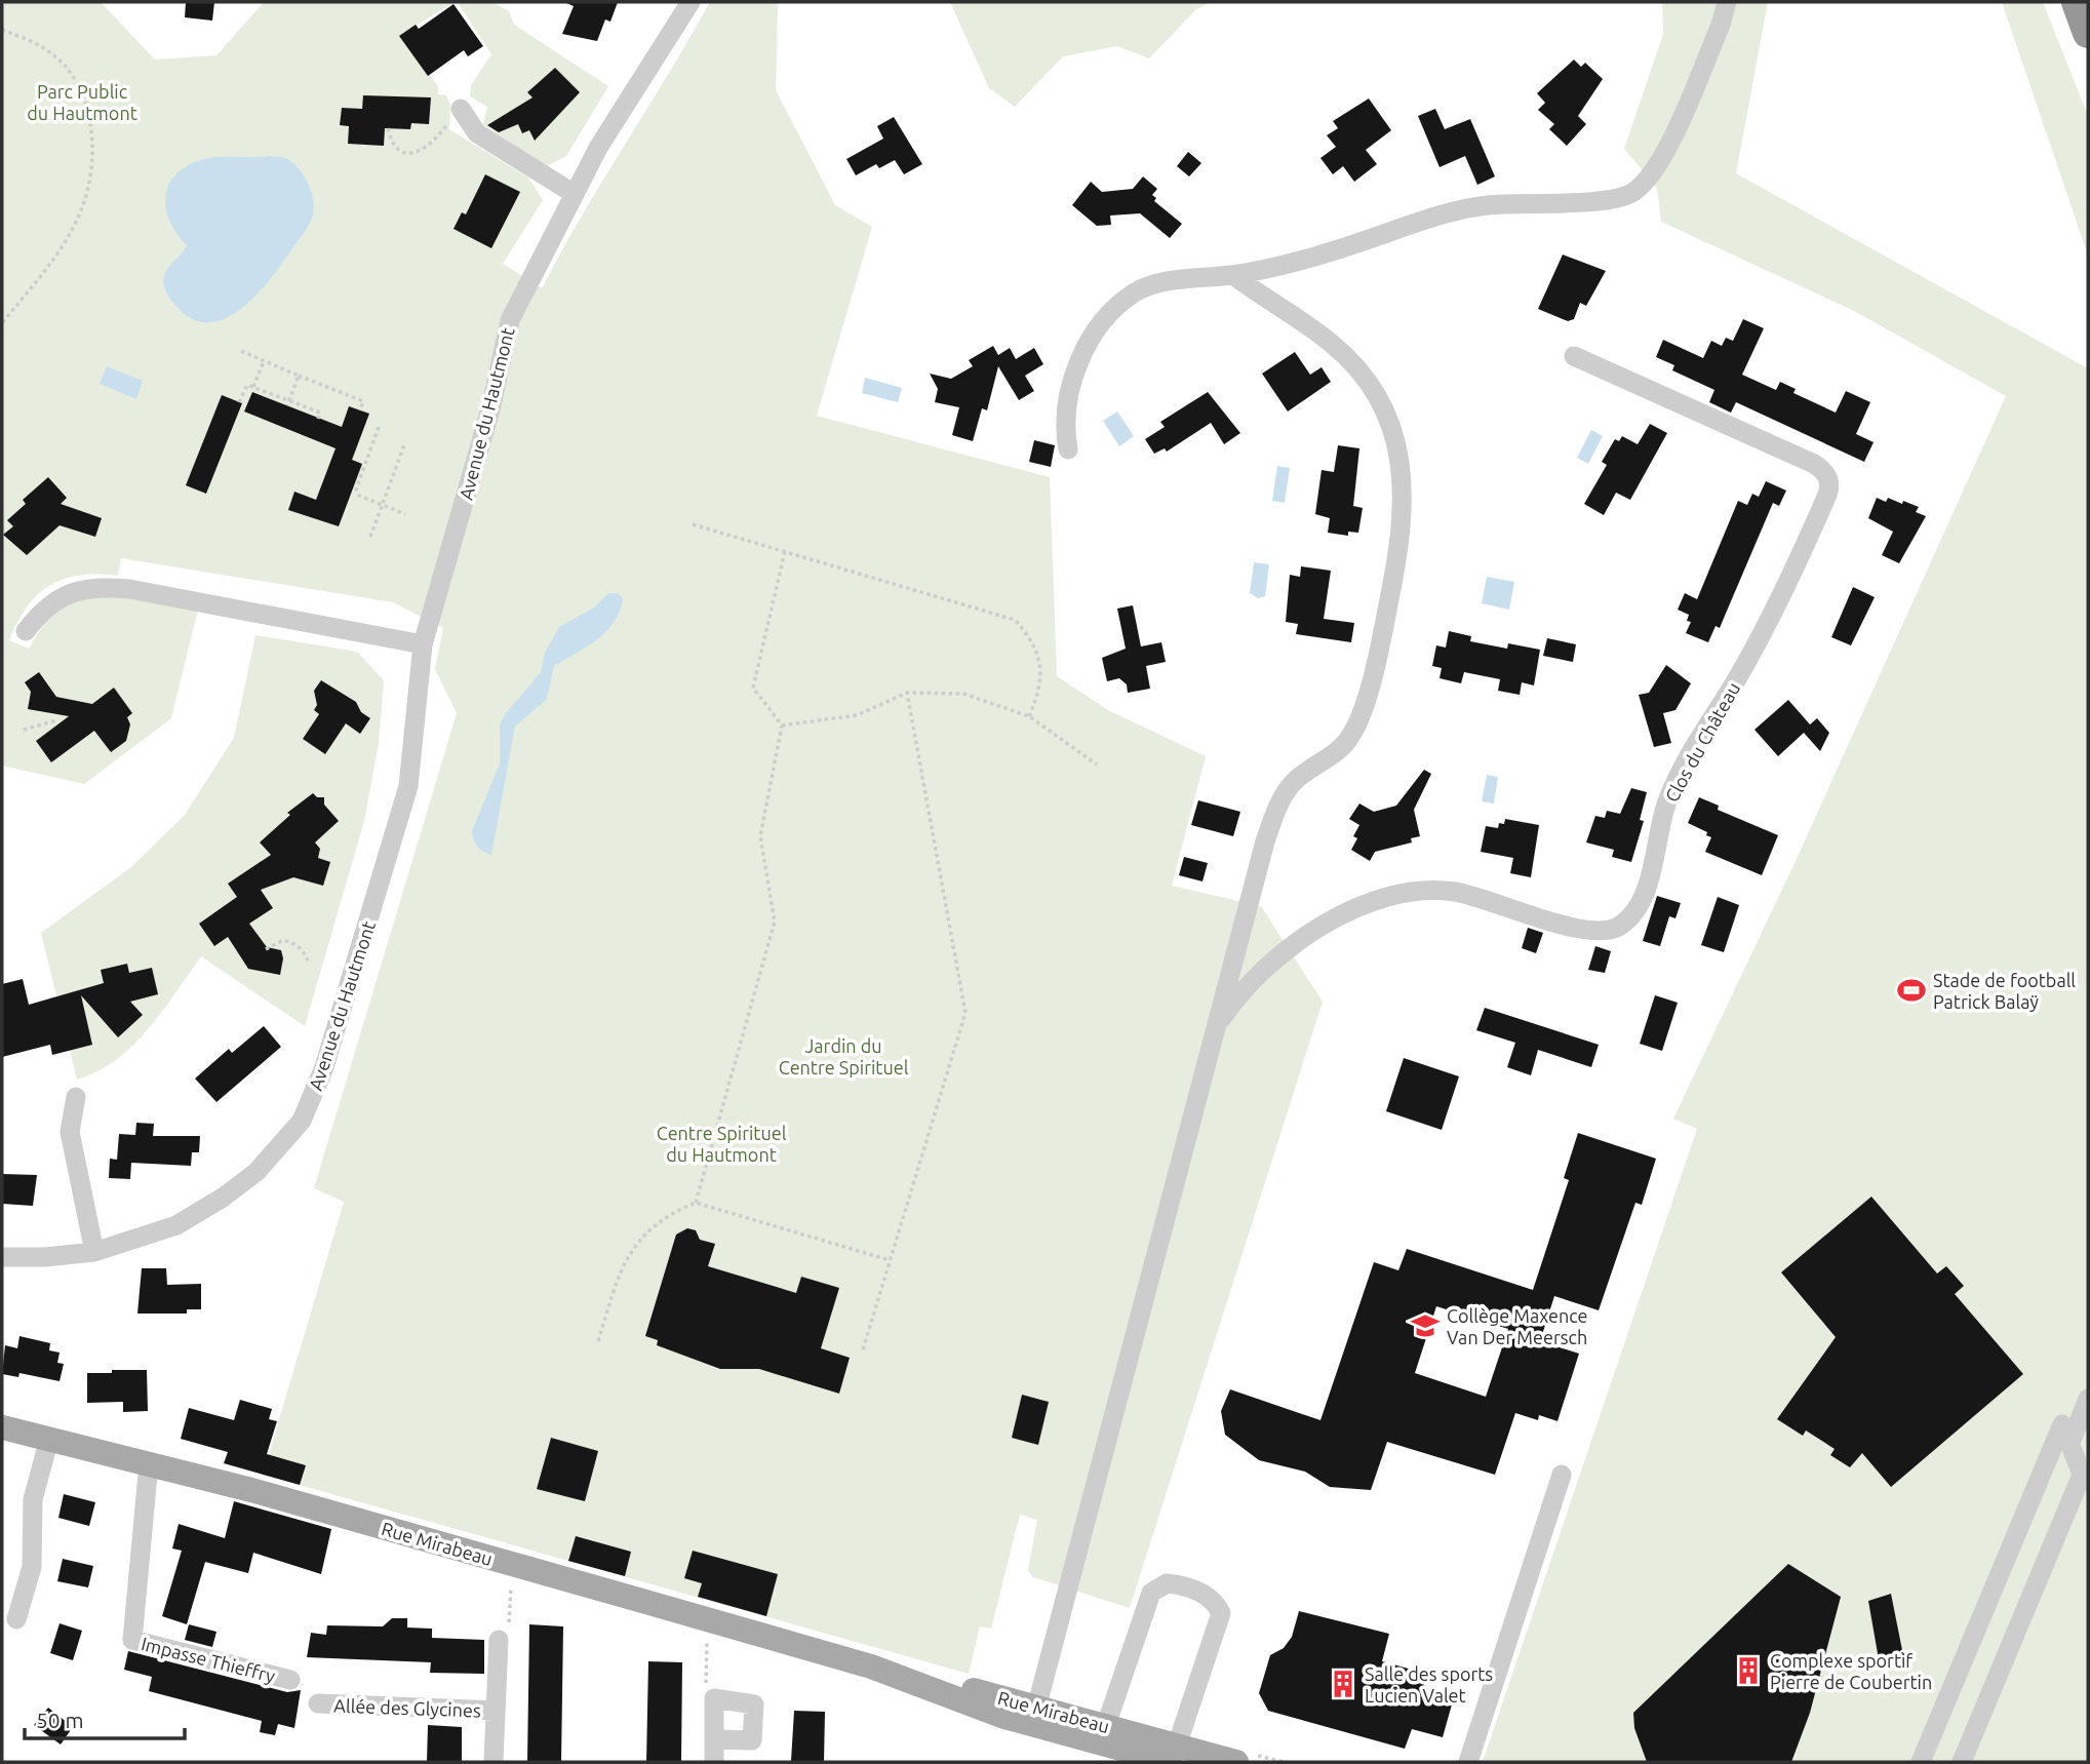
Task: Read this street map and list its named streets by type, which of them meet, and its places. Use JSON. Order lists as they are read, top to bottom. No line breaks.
{"streets":{"main road":["Rue Mirabeau"],"street":["Avenue du Hautmont","Clos du Château","Impasse Thieffry","Allée des Glycines"]},"crossings":[["Rue Mirabeau","Impasse Thieffry"]],"parks":["Parc Public du Hautmont","Jardin du Centre Spirituel","Centre Spirituel du Hautmont"],"places":{"sports":["Stade de football Patrick Balaÿ"],"school or university":["Collège Maxence Van Der Meersch"],"building":["Complexe sportif Pierre de Coubertin","Salle des sports Lucien Valet"]},"scale_bar":"50 m"}
